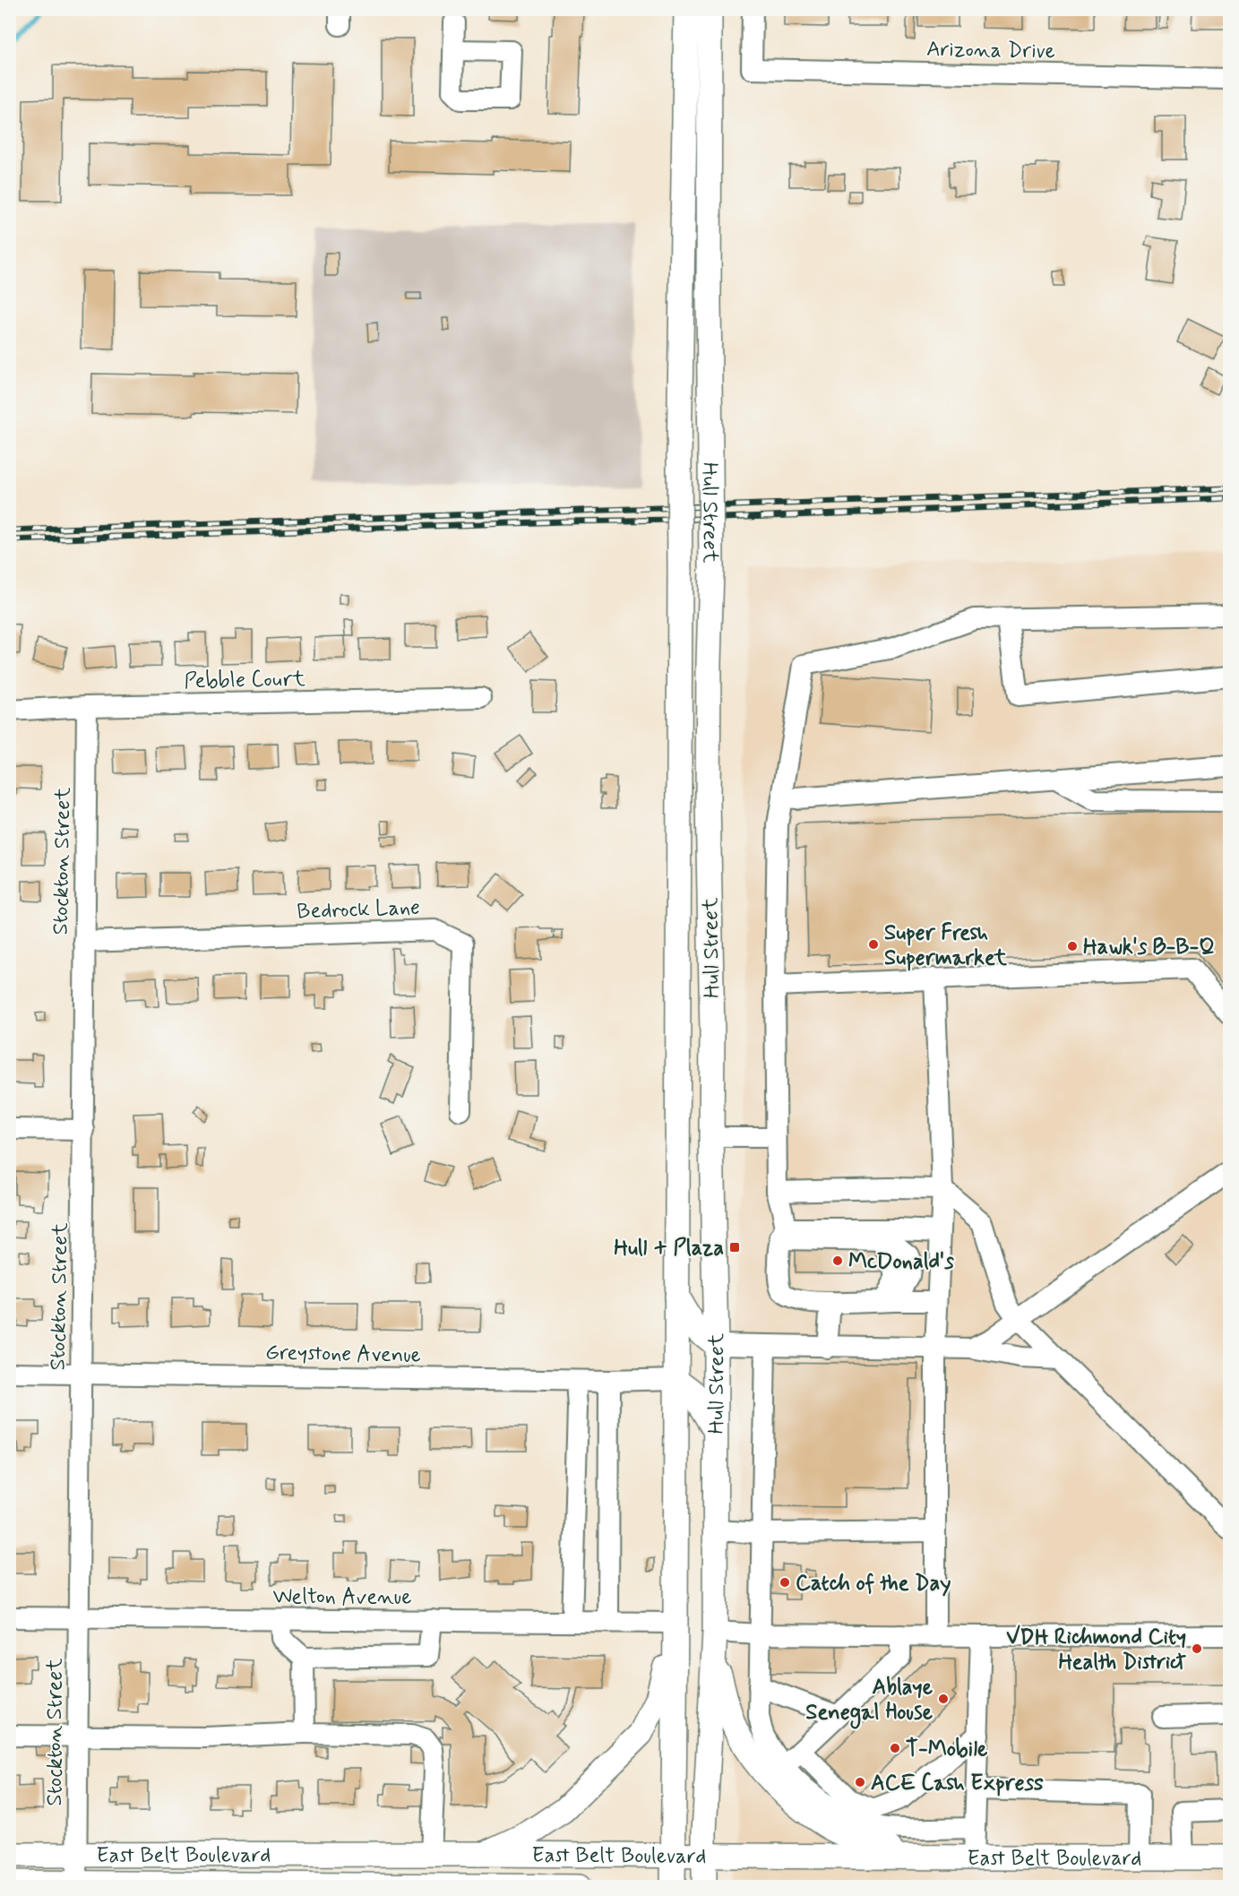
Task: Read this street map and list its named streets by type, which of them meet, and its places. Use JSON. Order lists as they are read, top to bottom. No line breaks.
{"streets":{"main road":["Hull Street","East Belt Boulevard"],"street":["Arizona Drive","Pebble Court","Stockton Street","Bedrock Lane","Greystone Avenue","Welton Avenue"]},"crossings":[["Hull Street","Greystone Avenue"],["Hull Street","Welton Avenue"],["Hull Street","East Belt Boulevard"],["Pebble Court","Stockton Street"],["Stockton Street","Bedrock Lane"],["Stockton Street","Greystone Avenue"],["Stockton Street","Welton Avenue"],["Stockton Street","East Belt Boulevard"]],"places":{"other":["Super Fresh Supermarket","Hawk's B-B-Q","McDonald's","Catch of the Day","VDH Richmond City Health District","Ablaye Senegal House","T-Mobile","ACE Cash Express"],"transit":["Hull + Plaza"]}}
